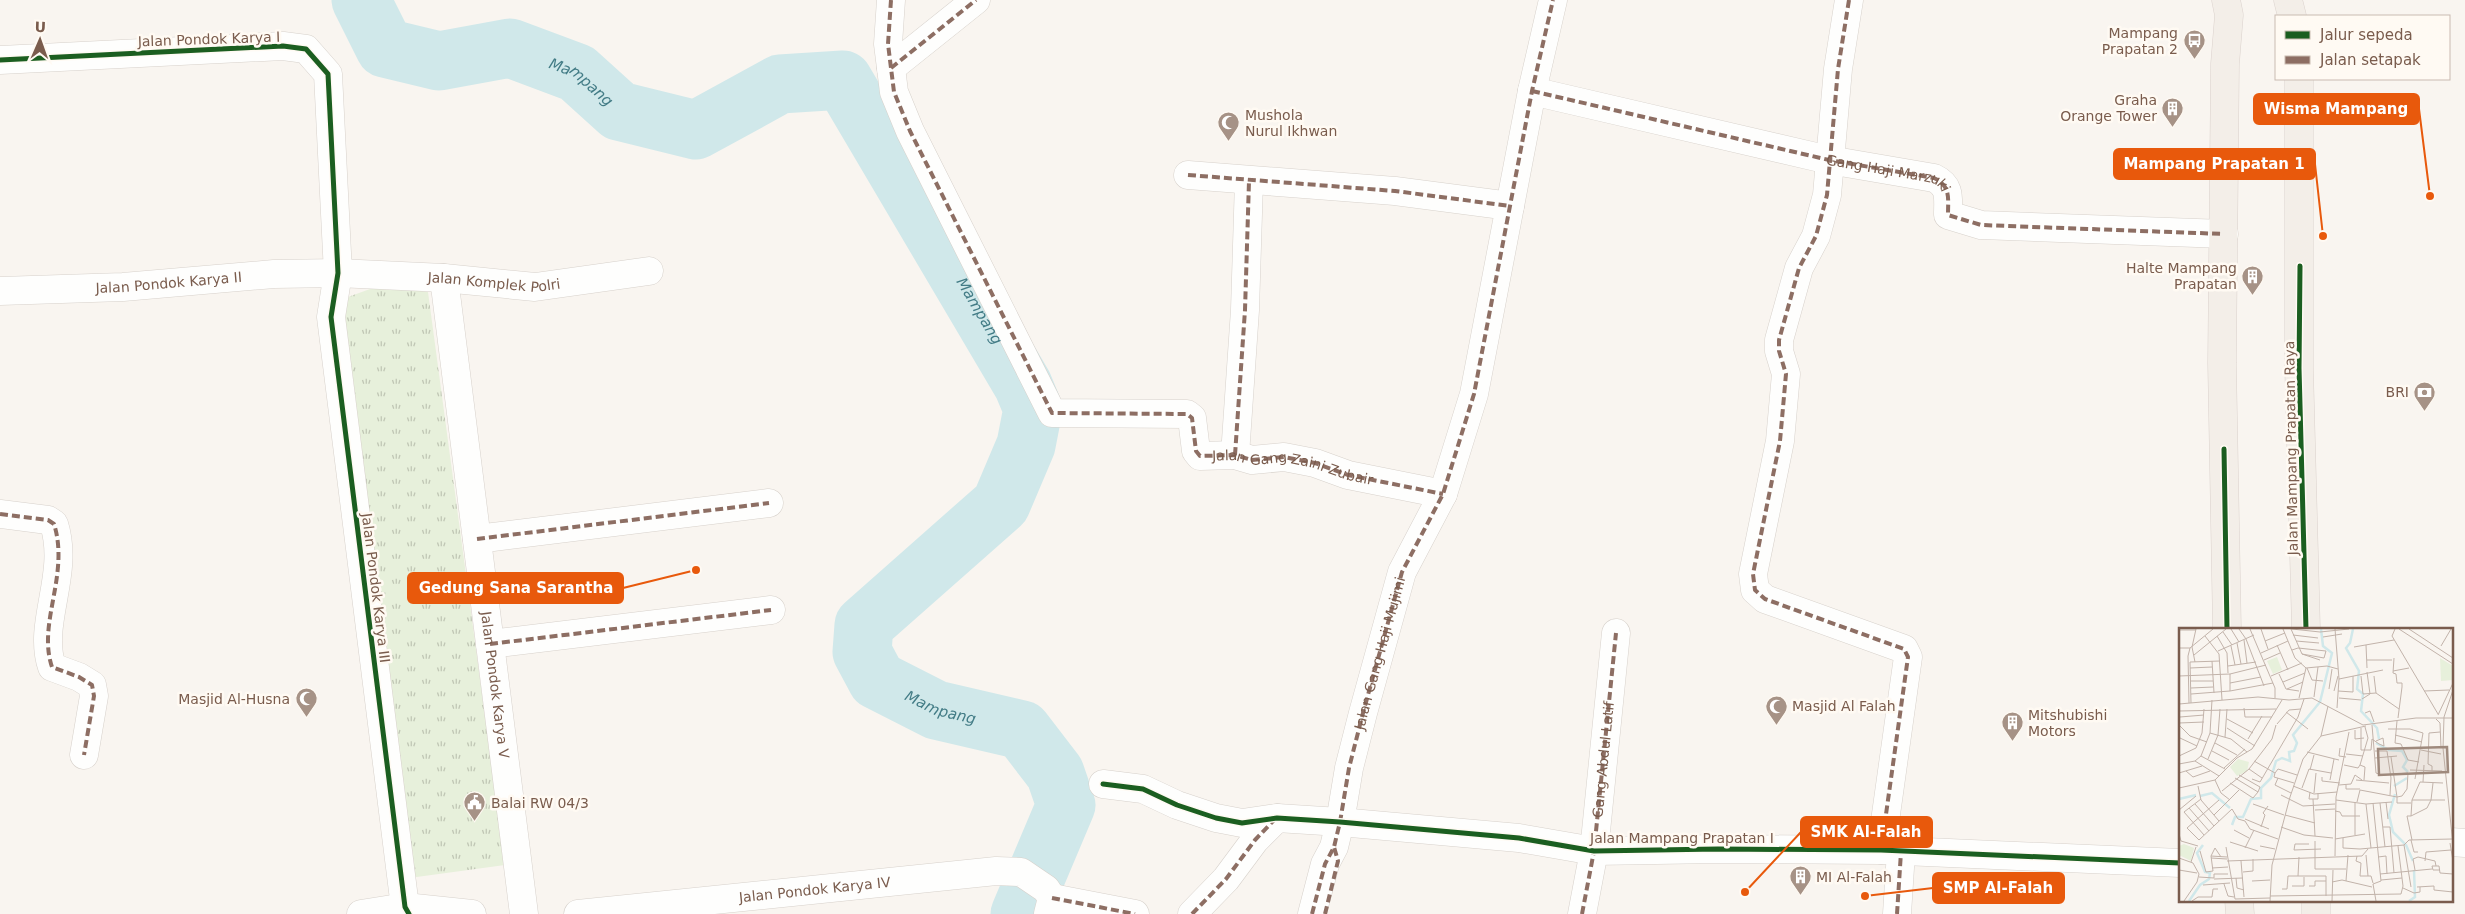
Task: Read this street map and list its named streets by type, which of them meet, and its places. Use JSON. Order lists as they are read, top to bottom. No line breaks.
{"streets":{"main road":["Jalan Mampang Prapatan Raya"],"street":["Jalan Pondok Karya I","Gang Haji Marzuki","Jalan Komplek Polri","Jalan Pondok Karya II","Jalan Gang Zaini Zubair","Jalan Pondok Karya III","Jalan Gang Haji Mujimi","Jalan Pondok Karya V","Gang Abdul Latif","Jalan Mampang Prapatan I","Jalan Pondok Karya IV"]},"crossings":[["Jalan Pondok Karya I","Jalan Komplek Polri"],["Jalan Pondok Karya I","Jalan Pondok Karya II"],["Jalan Pondok Karya I","Jalan Pondok Karya III"],["Gang Haji Marzuki","Jalan Gang Haji Mujimi"],["Jalan Komplek Polri","Jalan Pondok Karya II"],["Jalan Komplek Polri","Jalan Pondok Karya III"],["Jalan Komplek Polri","Jalan Pondok Karya V"],["Jalan Pondok Karya II","Jalan Pondok Karya III"],["Jalan Gang Zaini Zubair","Jalan Gang Haji Mujimi"],["Jalan Gang Haji Mujimi","Jalan Mampang Prapatan I"],["Gang Abdul Latif","Jalan Mampang Prapatan I"]],"water":["Mampang"],"places":{"bus stop":["Mampang Prapatan 2"],"building":["Graha Orange Tower","Halte Mampang Prapatan","Mitshubishi Motors","MI Al-Falah"],"mosque":["Mushola Nurul Ikhwan","Masjid Al-Husna","Masjid Al Falah"],"other":["Wisma Mampang","Mampang Prapatan 1","Gedung Sana Sarantha","SMK Al-Falah","SMP Al-Falah"],"bank":["BRI"],"public building":["Balai RW 04/3"]},"legend":["Jalur sepeda","Jalan setapak"],"north":"top"}
